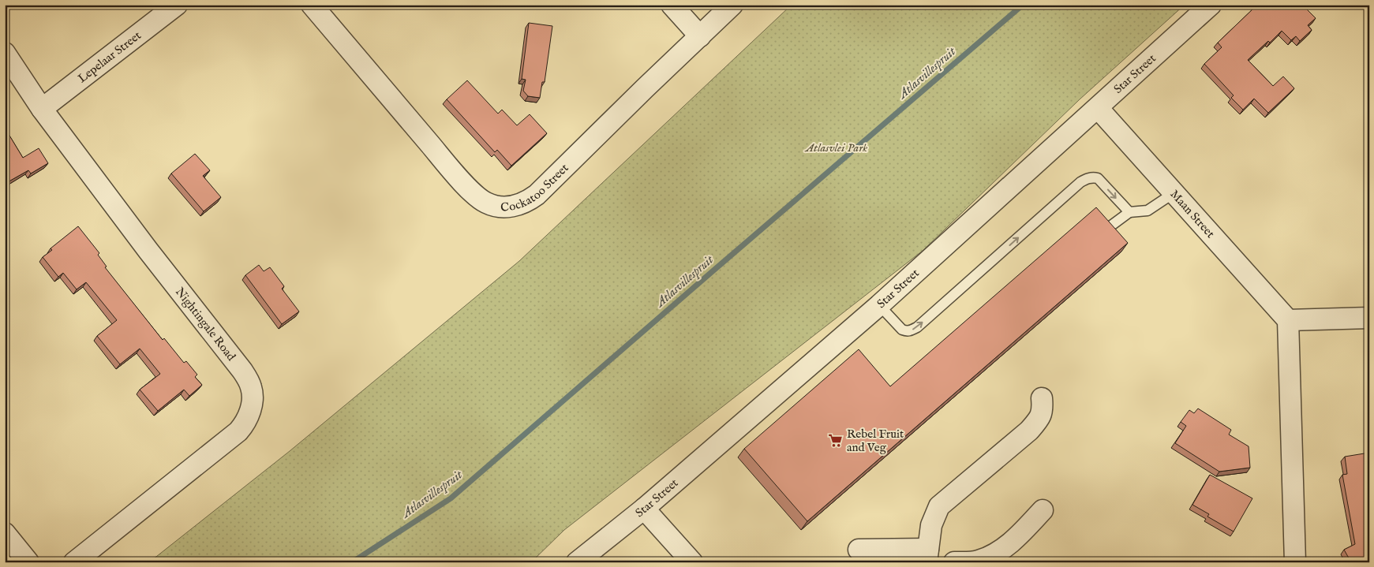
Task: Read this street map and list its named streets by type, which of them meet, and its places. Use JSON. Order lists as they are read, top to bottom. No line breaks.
{"streets":{"street":["Lepelaar Street","Star Street","Cockatoo Street","Maan Street","Nightingale Road"]},"crossings":[["Lepelaar Street","Nightingale Road"],["Star Street","Maan Street"]],"water":["Atlasvillespruit"],"parks":["Atlasvlei Park"],"places":{"supermarket":["Rebel Fruit and Veg"]}}
